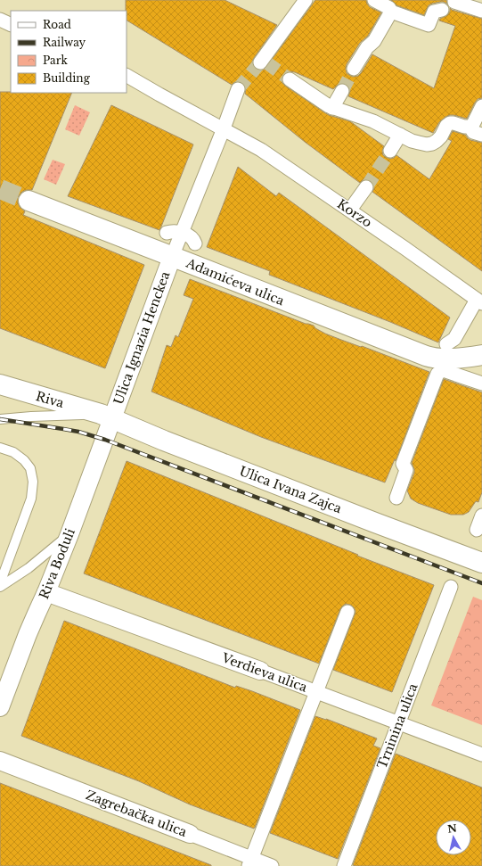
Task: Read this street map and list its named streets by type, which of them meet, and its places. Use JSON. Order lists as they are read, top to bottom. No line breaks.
{"streets":{"main road":["Adamićeva ulica","Riva","Ulica Ivana Zajca"],"street":["Korzo","Ulica Ignazia Henckea","Riva Boduli","Verdieva ulica","Trninina ulica","Zagrebačka ulica"]},"crossings":[["Adamićeva ulica","Ulica Ignazia Henckea"],["Ulica Ignazia Henckea","Riva"],["Ulica Ignazia Henckea","Ulica Ivana Zajca"],["Ulica Ignazia Henckea","Riva Boduli"],["Riva","Ulica Ivana Zajca"],["Riva","Riva Boduli"],["Ulica Ivana Zajca","Riva Boduli"],["Riva Boduli","Verdieva ulica"],["Verdieva ulica","Trninina ulica"]],"legend":["Road","Railway","Park","Building"],"north":"top"}
